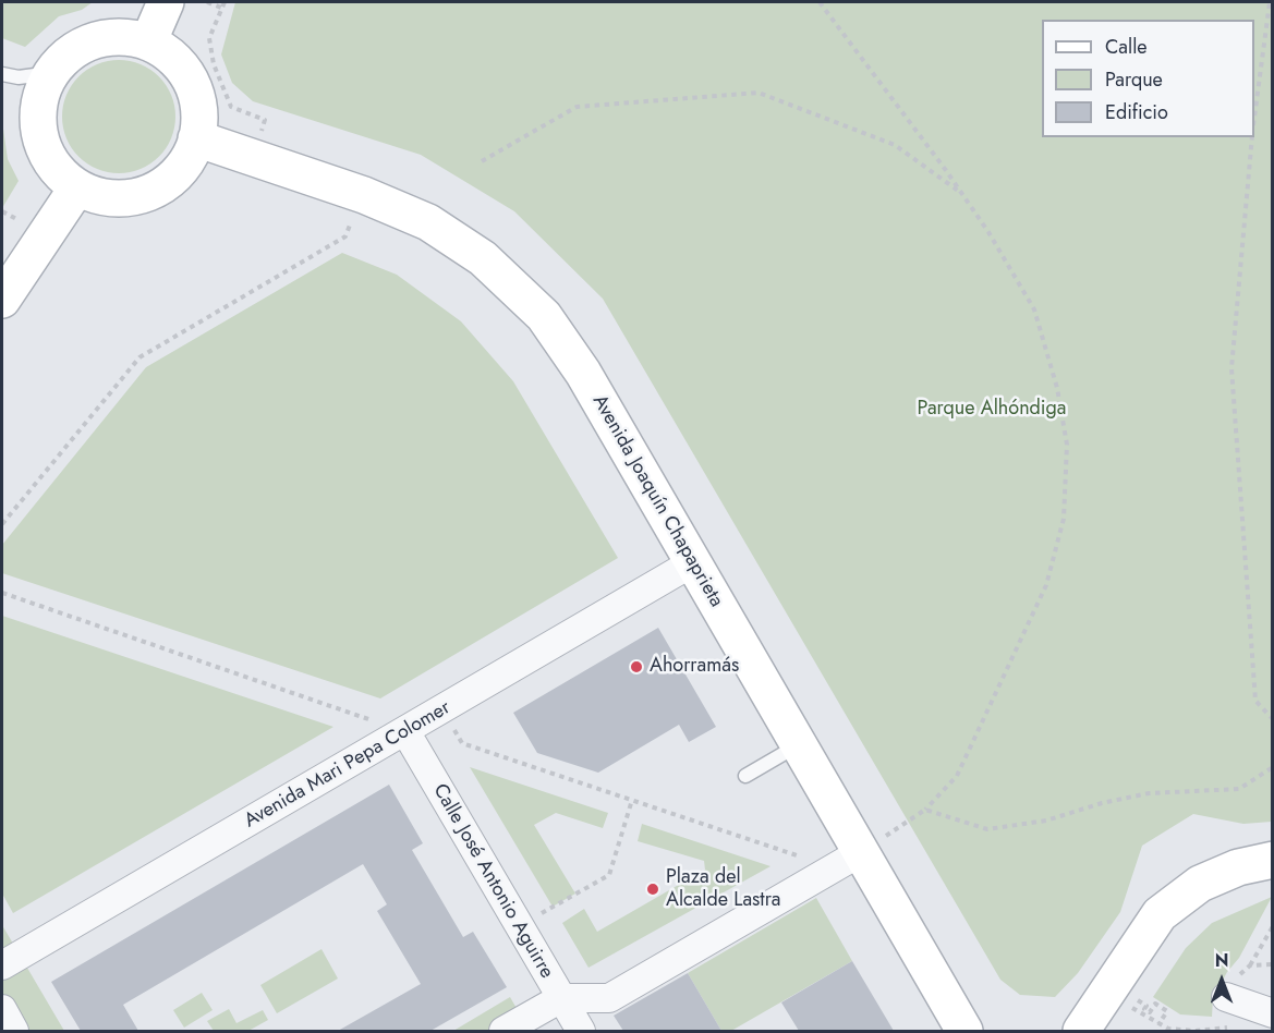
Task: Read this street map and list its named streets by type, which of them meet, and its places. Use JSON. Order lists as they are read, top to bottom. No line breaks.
{"streets":{"street":["Avenida Joaquín Chapaprieta","Avenida Mari Pepa Colomer","Calle José Antonio Aguirre"]},"crossings":[["Avenida Joaquín Chapaprieta","Avenida Mari Pepa Colomer"],["Avenida Mari Pepa Colomer","Calle José Antonio Aguirre"]],"parks":["Parque Alhóndiga"],"places":["Ahorramás","Plaza del Alcalde Lastra"],"legend":["Calle","Parque","Edificio"],"north":"top"}
